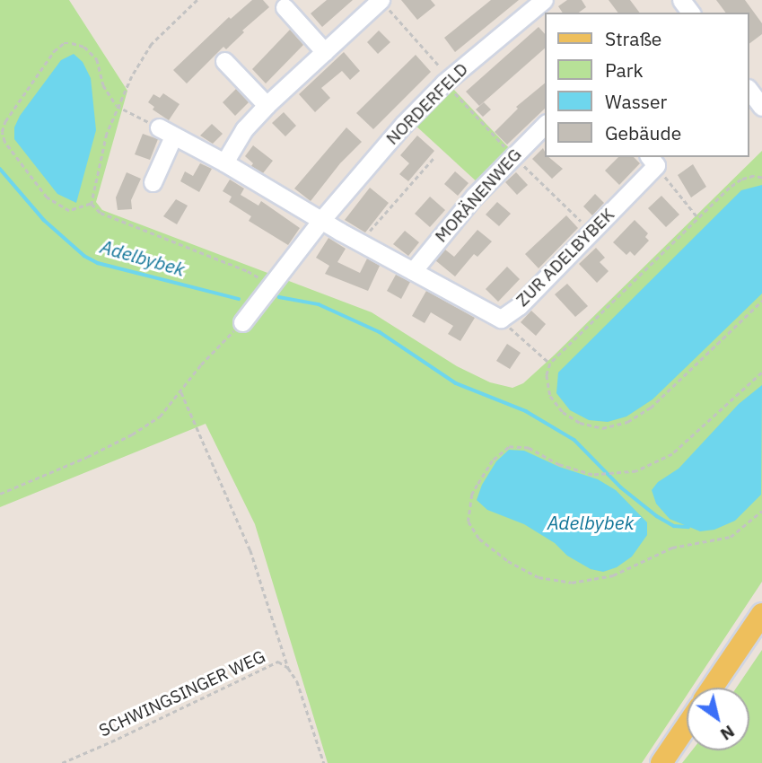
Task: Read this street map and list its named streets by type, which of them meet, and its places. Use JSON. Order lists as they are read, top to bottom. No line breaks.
{"streets":{"street":["NORDERFELD","MORÄNENWEG","ZUR ADELBYBEK"],"path":["SCHWINGSINGER WEG"]},"crossings":[["NORDERFELD","ZUR ADELBYBEK"],["MORÄNENWEG","ZUR ADELBYBEK"]],"water":["Adelbybek"],"legend":["Straße","Park","Wasser","Gebäude"],"north":"bottom right"}
